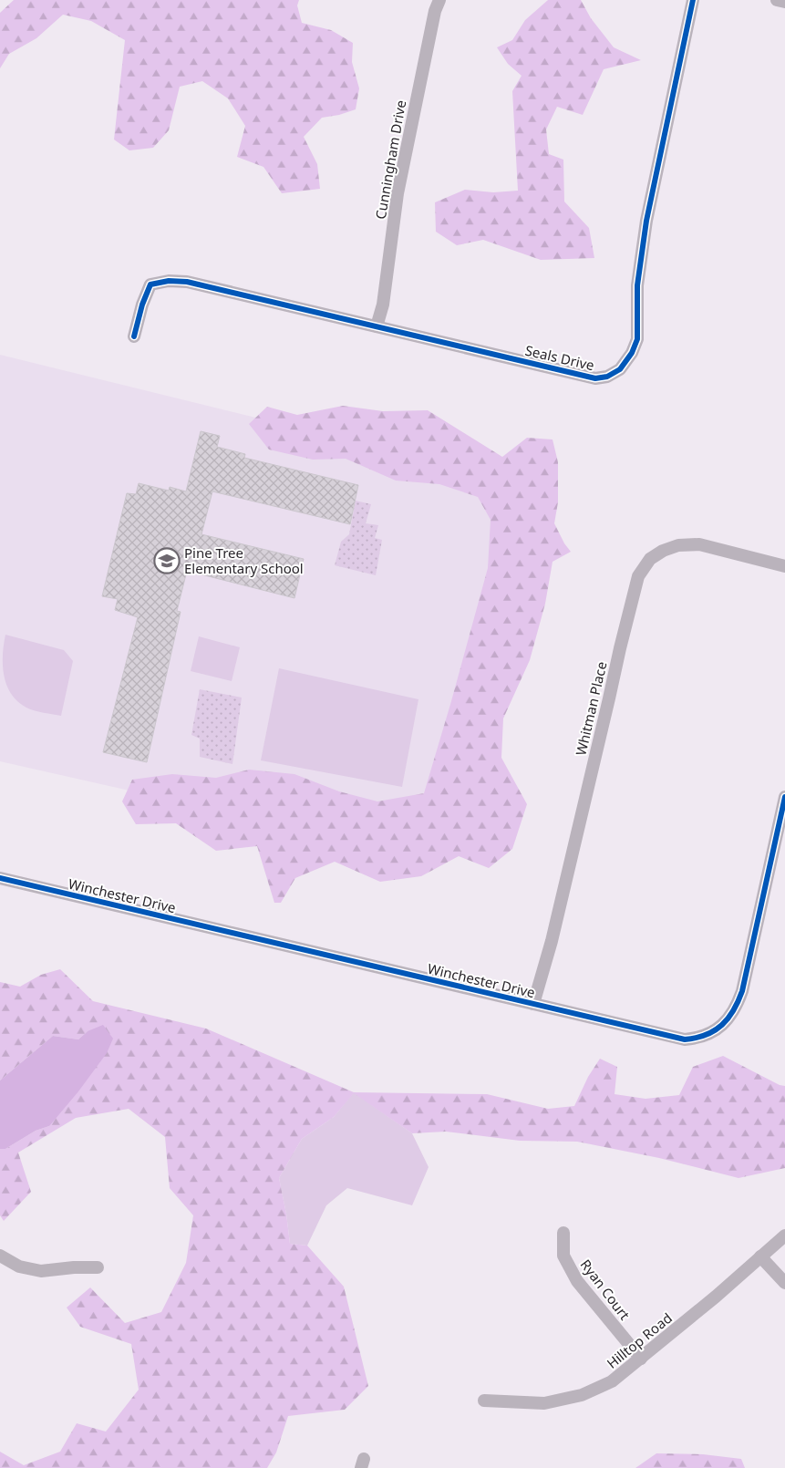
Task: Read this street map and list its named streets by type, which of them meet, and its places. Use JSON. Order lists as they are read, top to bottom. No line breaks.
{"streets":{"street":["Cunningham Drive","Seals Drive","Whitman Place","Winchester Drive","Ryan Court","Hilltop Road"]},"crossings":[["Cunningham Drive","Seals Drive"],["Whitman Place","Winchester Drive"],["Ryan Court","Hilltop Road"]],"places":{"school or university":["Pine Tree Elementary School"]}}
